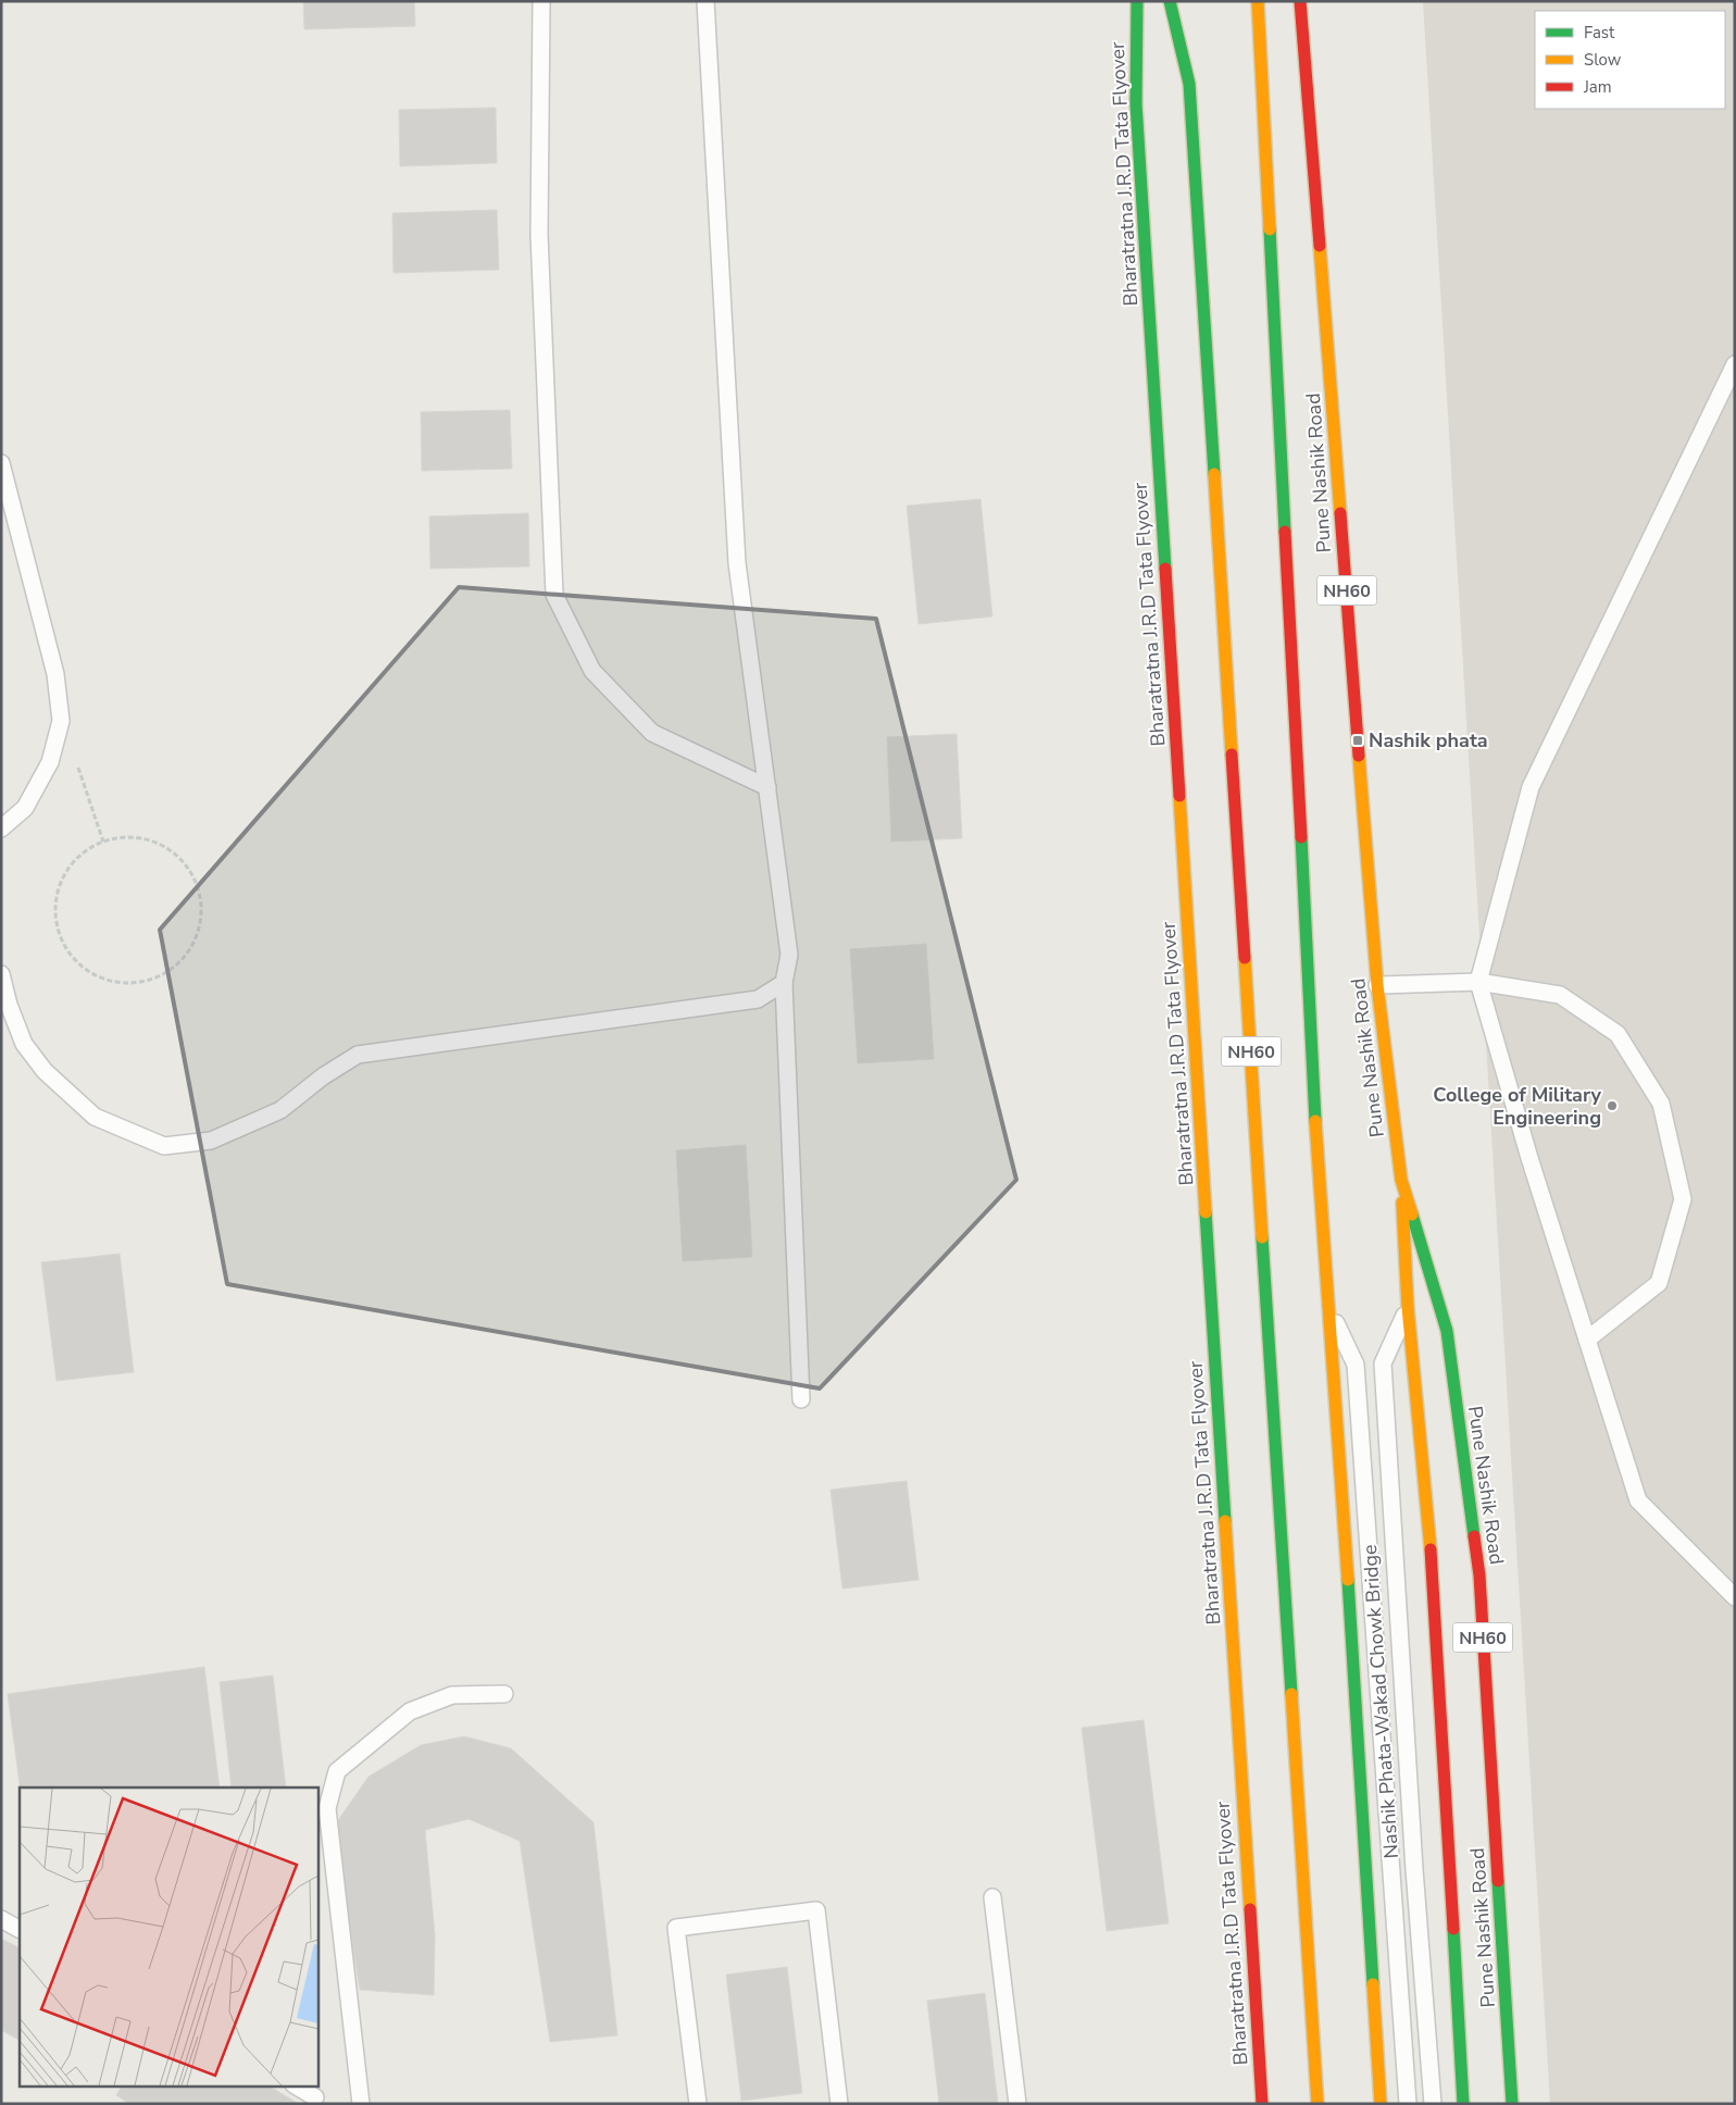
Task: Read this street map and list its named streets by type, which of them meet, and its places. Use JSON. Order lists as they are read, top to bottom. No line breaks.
{"streets":{"main road":["Bharatratna J.R.D Tata Flyover","Pune Nashik Road","NH60"],"lane":["Nashik Phata-Wakad Chowk Bridge"]},"places":{"transit":["Nashik phata"],"other":["College of Military Engineering"]},"legend":["Fast","Slow","Jam"]}
